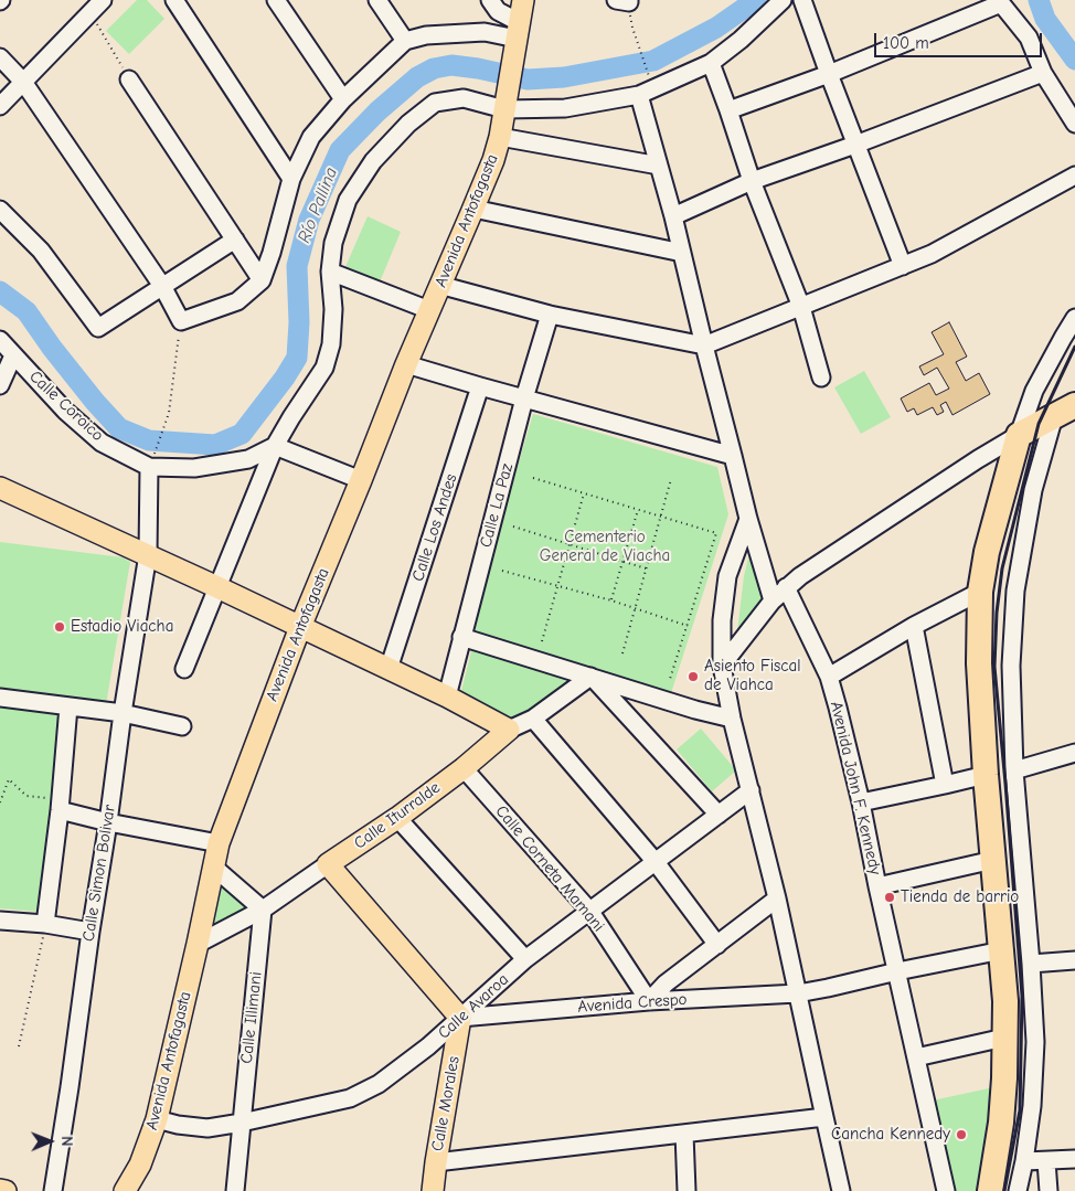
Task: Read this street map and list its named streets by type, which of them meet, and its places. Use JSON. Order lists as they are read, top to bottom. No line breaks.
{"streets":{"main road":["Avenida Antofagasta","Calle Iturralde","Calle Morales"],"street":["Calle Coroico","Calle La Paz","Calle Los Andes","Avenida John F. Kennedy","Calle Corneta Mamani","Calle Simon Bolivar","Avenida Crespo","Calle Avaroa","Calle Illimani"]},"crossings":[["Avenida Antofagasta","Calle Iturralde"],["Avenida Antofagasta","Calle Avaroa"],["Calle Coroico","Calle Simon Bolivar"],["Avenida John F. Kennedy","Avenida Crespo"],["Calle Iturralde","Calle Corneta Mamani"],["Calle Iturralde","Calle Illimani"],["Calle Corneta Mamani","Avenida Crespo"],["Calle Corneta Mamani","Calle Avaroa"],["Avenida Crespo","Calle Avaroa"],["Avenida Crespo","Calle Morales"],["Calle Avaroa","Calle Illimani"],["Calle Avaroa","Calle Morales"]],"water":["Río Pallina"],"parks":["Cementerio General de Viacha"],"places":["Estadio Viacha","Asiento Fiscal de Viahca","Tienda de barrio","Cancha Kennedy"],"scale_bar":"100 m","north":"right"}
